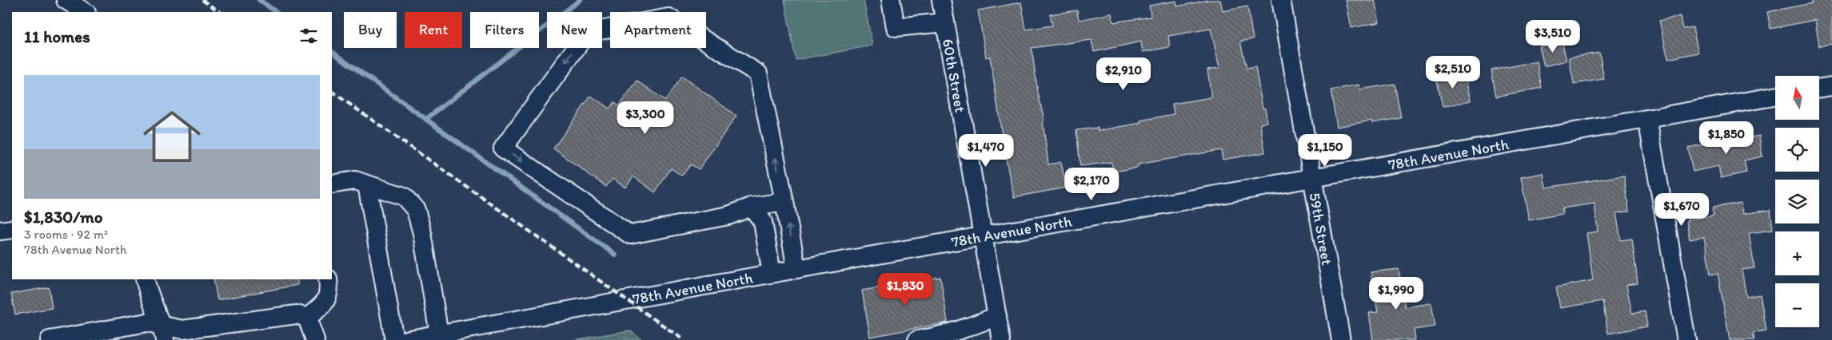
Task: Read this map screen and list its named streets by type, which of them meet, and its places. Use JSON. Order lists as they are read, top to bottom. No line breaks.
{"streets":{"street":["60th Street","78th Avenue North","59th Street"]},"crossings":[["60th Street","78th Avenue North"],["78th Avenue North","59th Street"]],"north":"top","page":{"chip":["Buy","Rent","Filters","New","Apartment"],"heading":"11 homes","price":["$3,510","$2,510","$2,910","$3,300","$1,850","$1,470","$1,150","$2,170","$1,670","$1,830","$1,990"],"list":[{"name":"$1,830/mo","note":"3 rooms · 92 m² · 78th Avenue North"}],"map_buttons":["+","−"]}}
